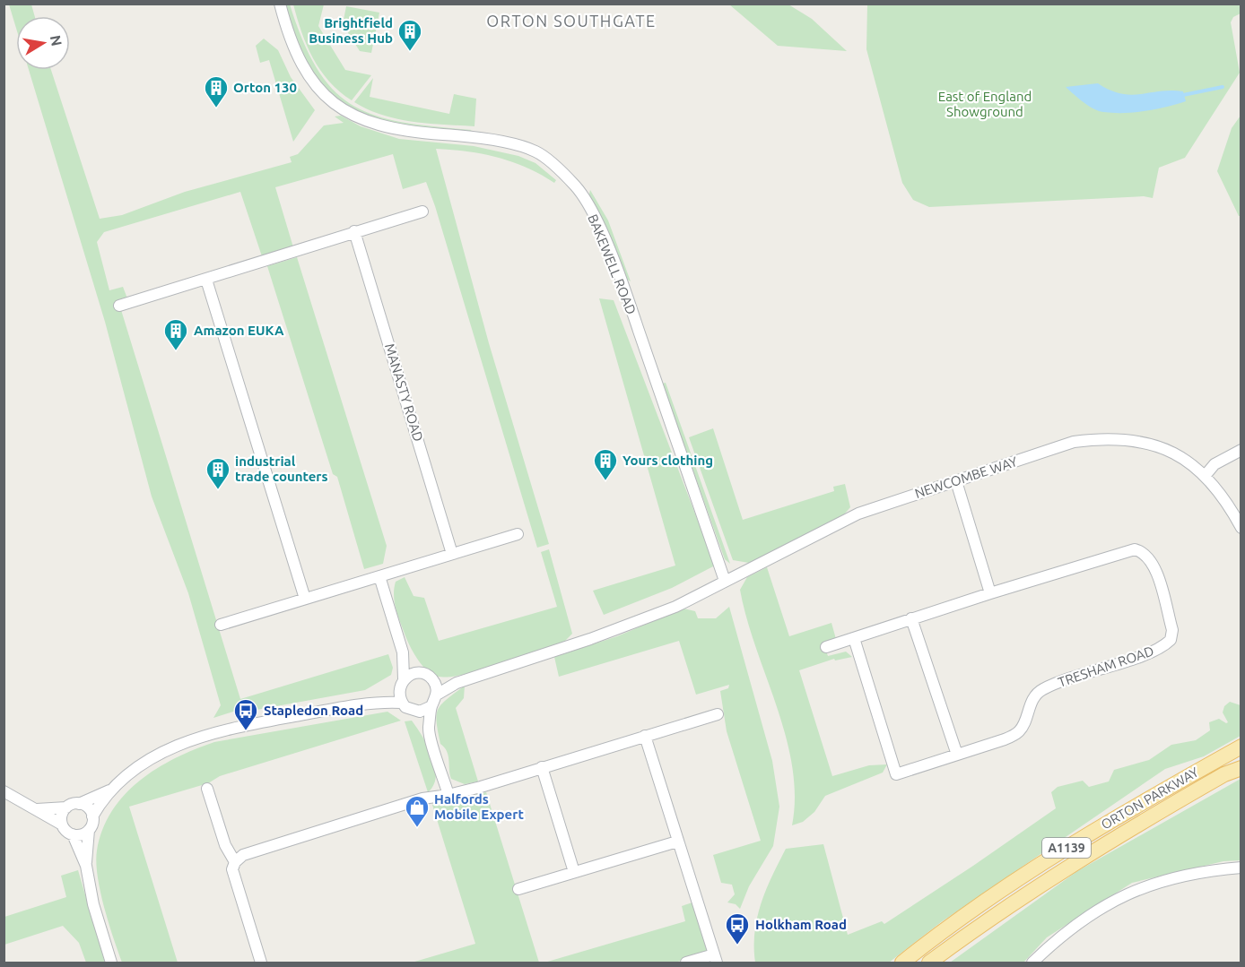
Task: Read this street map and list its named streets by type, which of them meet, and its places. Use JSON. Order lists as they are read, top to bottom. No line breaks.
{"streets":{"main road":["ORTON PARKWAY","A1139"],"street":["BAKEWELL ROAD","MANASTY ROAD","NEWCOMBE WAY","TRESHAM ROAD"]},"crossings":[["BAKEWELL ROAD","NEWCOMBE WAY"]],"districts":["ORTON SOUTHGATE"],"parks":["East of England Showground"],"places":{"building":["Brightfield Business Hub","Orton 130","Amazon EUKA","Yours clothing","industrial trade counters"],"bus stop":["Stapledon Road","Holkham Road"],"shop":["Halfords Mobile Expert"]},"north":"right"}
